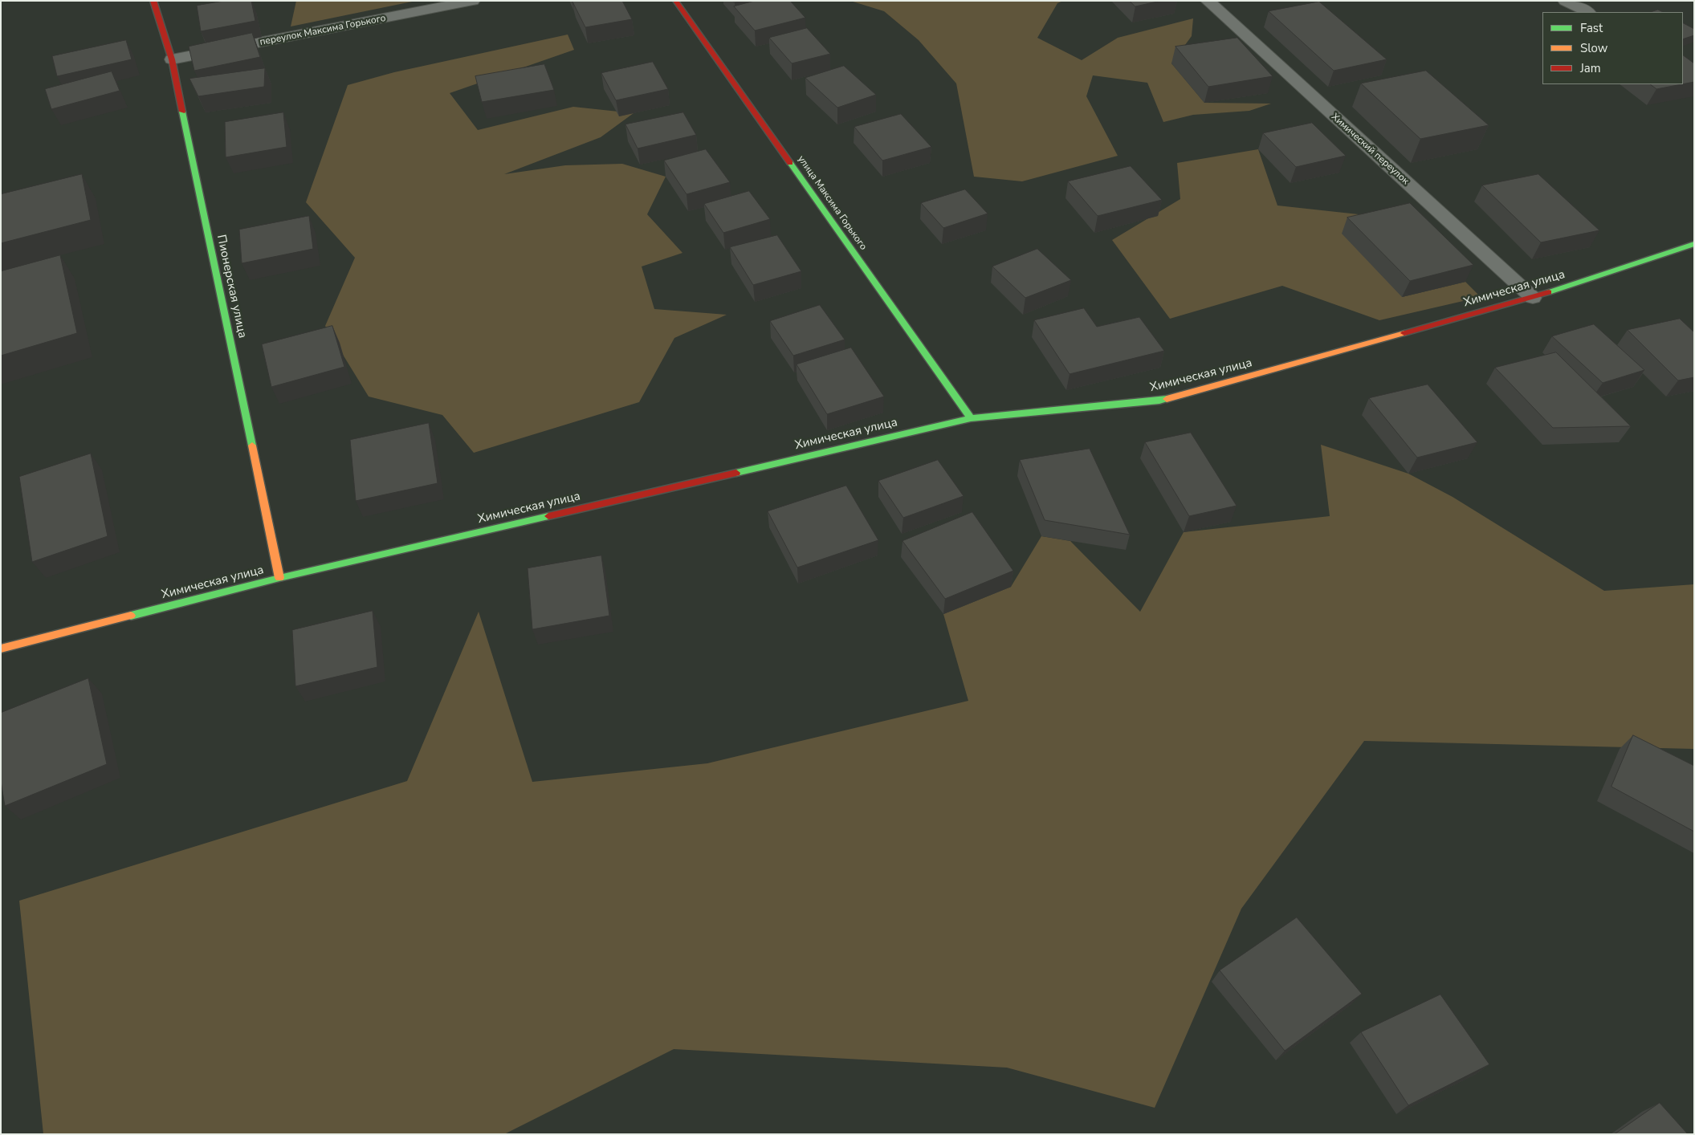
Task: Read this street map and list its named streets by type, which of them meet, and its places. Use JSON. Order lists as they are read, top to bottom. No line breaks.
{"streets":{"street":["переулок Максима Горького","Химический переулок","улица Максима Горького","Пионерская улица","Химическая улица"]},"crossings":[["переулок Максима Горького","Пионерская улица"],["Химический переулок","Химическая улица"],["улица Максима Горького","Химическая улица"],["Пионерская улица","Химическая улица"]],"legend":["Fast","Slow","Jam"]}
